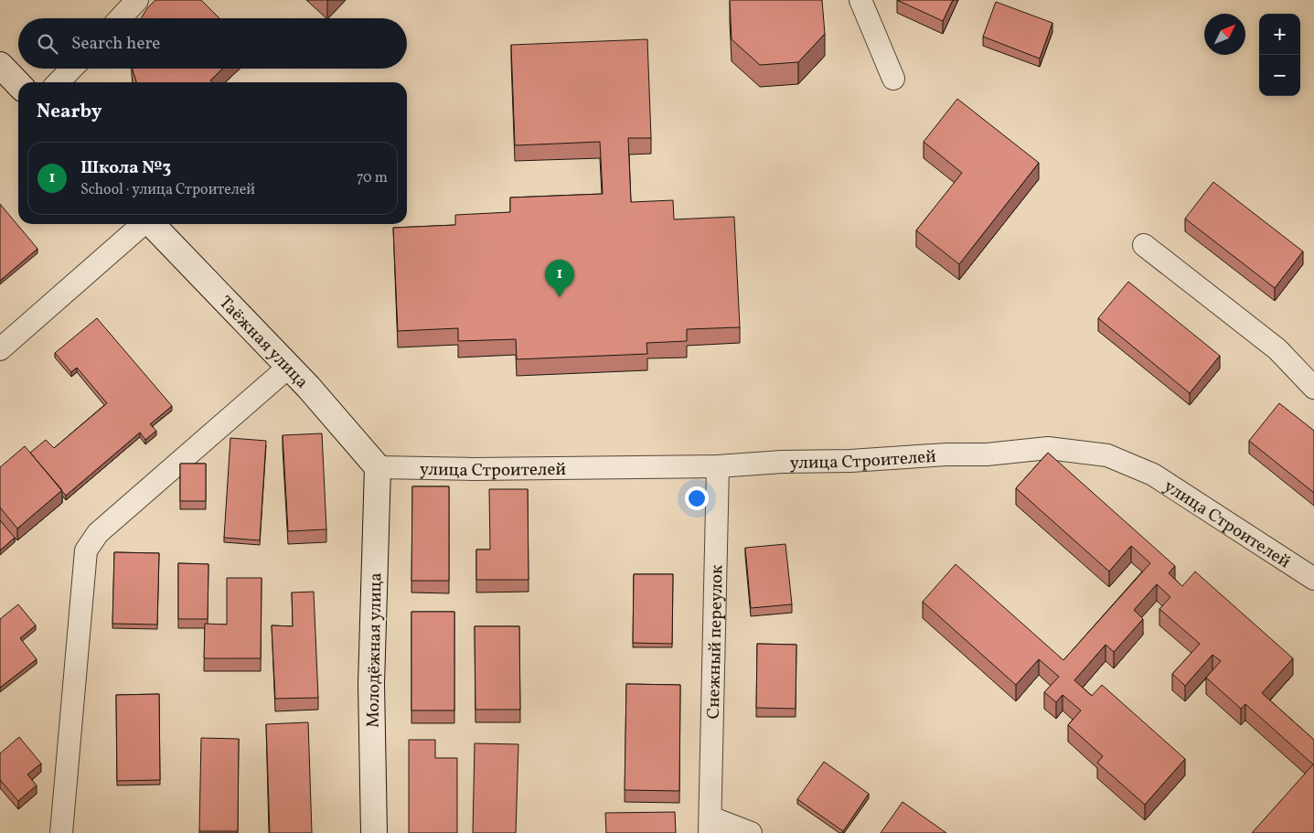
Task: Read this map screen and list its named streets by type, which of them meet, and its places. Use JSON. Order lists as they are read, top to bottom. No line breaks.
{"streets":{"main road":["Таёжная улица","Молодёжная улица"],"street":["улица Строителей","Снежный переулок"]},"crossings":[["Таёжная улица","улица Строителей"],["Таёжная улица","Молодёжная улица"],["улица Строителей","Снежный переулок"],["улица Строителей","Молодёжная улица"]],"north":"top right","page":{"map_buttons":["+","−"],"search":"Search here","heading":"Nearby","list":[{"mark":"1","name":"Школа №3","note":"School · улица Строителей","value":"70 m"}],"pins":"1"}}
